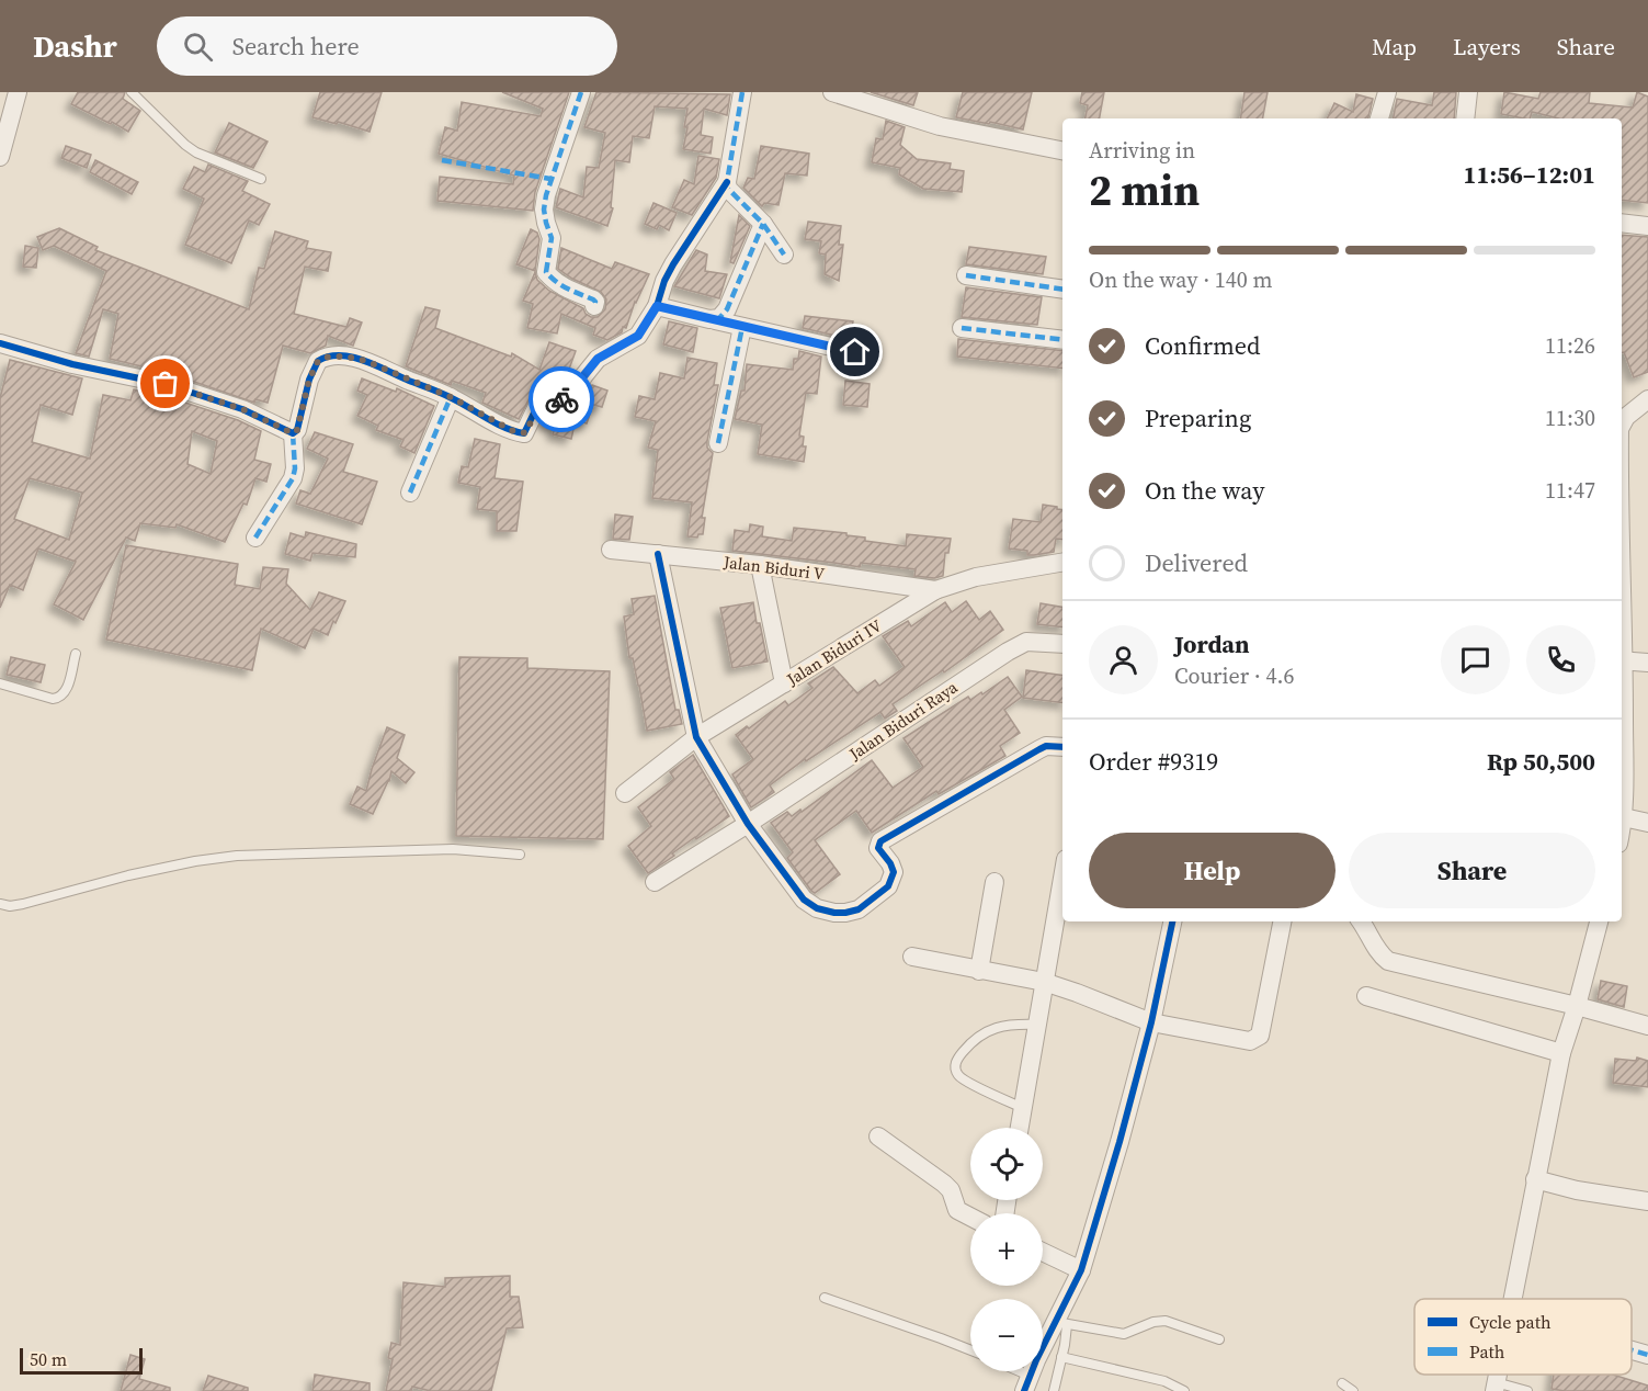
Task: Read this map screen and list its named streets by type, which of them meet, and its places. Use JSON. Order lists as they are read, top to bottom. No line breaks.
{"streets":{"street":["Jalan Biduri V","Jalan Biduri IV","Jalan Biduri Raya"]},"crossings":[["Jalan Biduri V","Jalan Biduri IV"]],"legend":["Cycle path","Path"],"scale_bar":"50 m","page":{"header":"Dashr","search":"Search here","nav":["Map","Layers","Share"],"heading":["2 min","Arriving in","11:56–12:01"],"panel":["Jordan","Courier · 4.6","Order #9319","Rp 50,500"],"bar":"On the way · 140 m","list":[["Confirmed","11:26"],["Preparing","11:30"],["On the way","11:47"],"Delivered"],"buttons":["Help","Share"],"map_buttons":["+","−"],"scale":"50 m"}}
